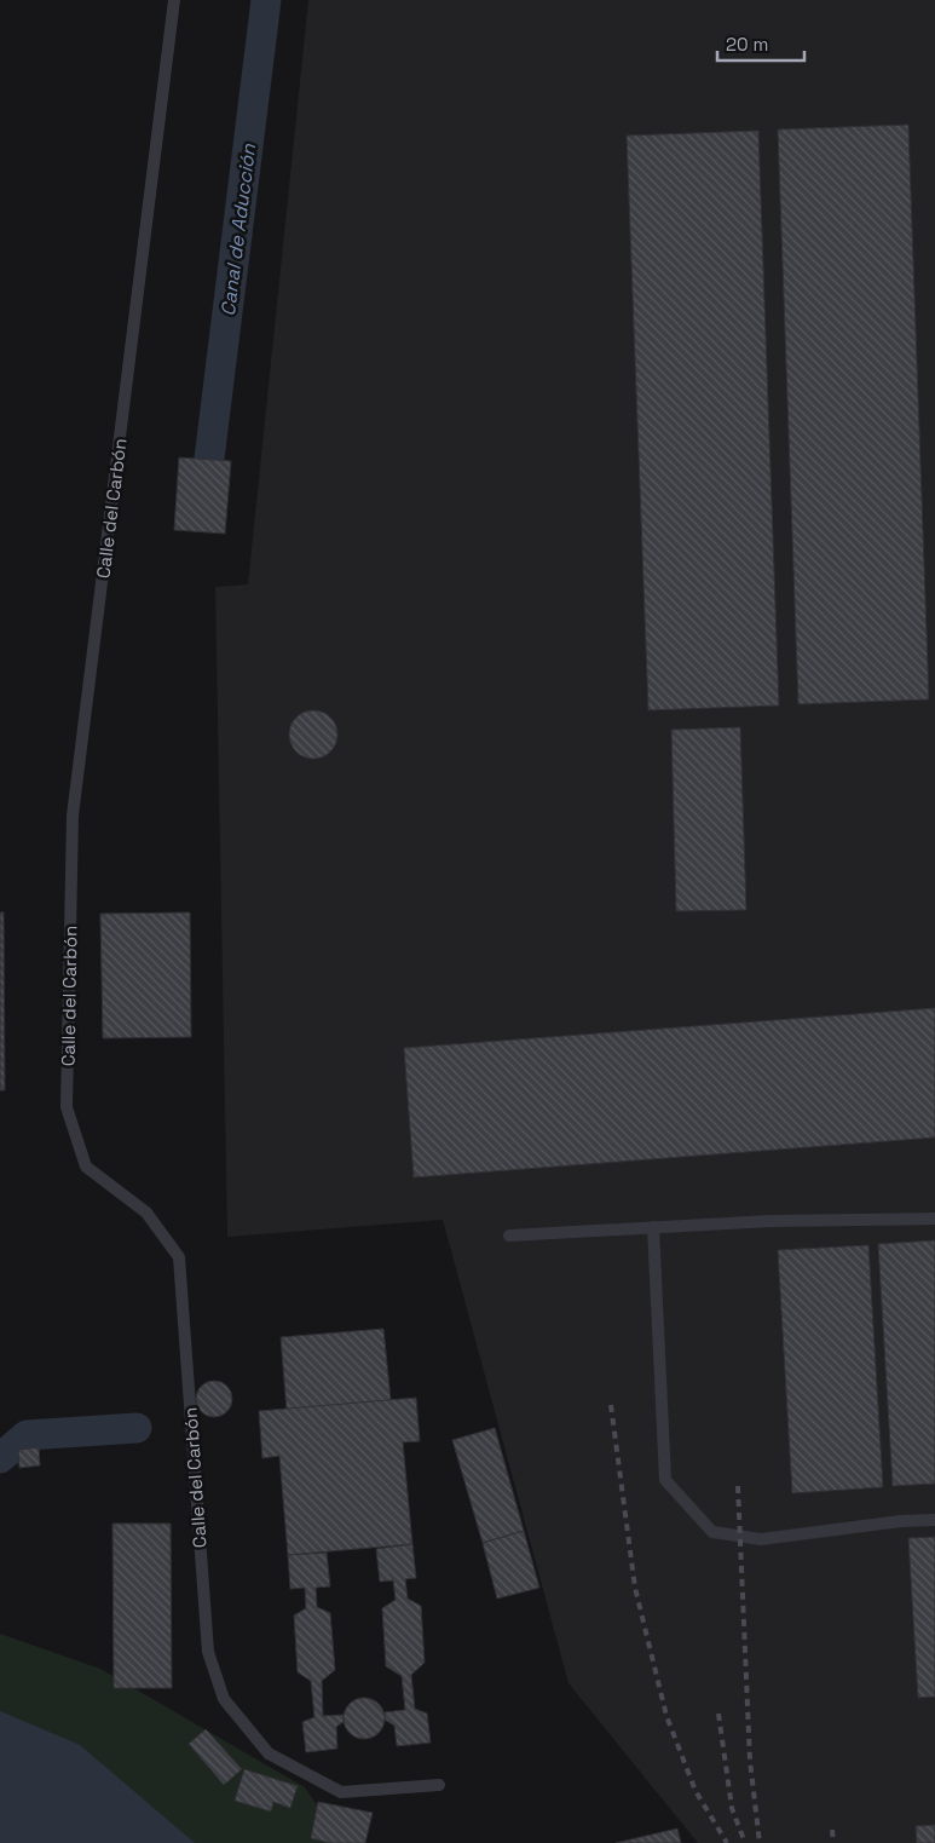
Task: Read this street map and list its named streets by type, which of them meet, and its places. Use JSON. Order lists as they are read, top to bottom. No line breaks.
{"streets":{"lane":["Calle del Carbón"]},"water":["Canal de Aducción"],"scale_bar":"20 m"}
